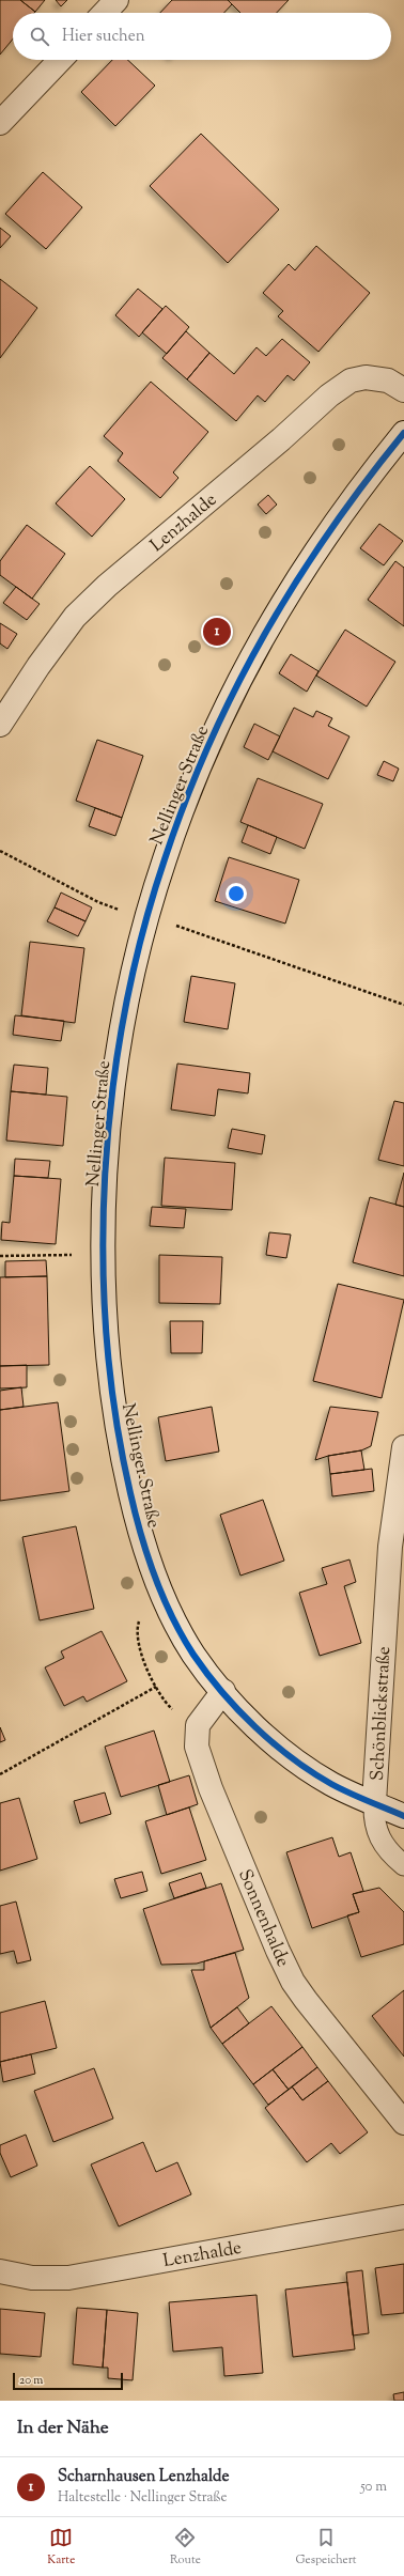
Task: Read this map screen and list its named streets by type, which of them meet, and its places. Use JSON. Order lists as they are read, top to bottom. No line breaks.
{"streets":{"street":["Lenzhalde","Nellinger Straße","Schönblickstraße","Sonnenhalde"]},"crossings":[["Nellinger Straße","Schönblickstraße"],["Nellinger Straße","Sonnenhalde"]],"scale_bar":"20 m","page":{"search":"Hier suchen","pins":"1","scale":"20 m","heading":"In der Nähe","list":[{"mark":"1","name":"Scharnhausen Lenzhalde","note":"Haltestelle · Nellinger Straße","value":"50 m"}],"nav":["Karte","Route","Gespeichert"]}}
